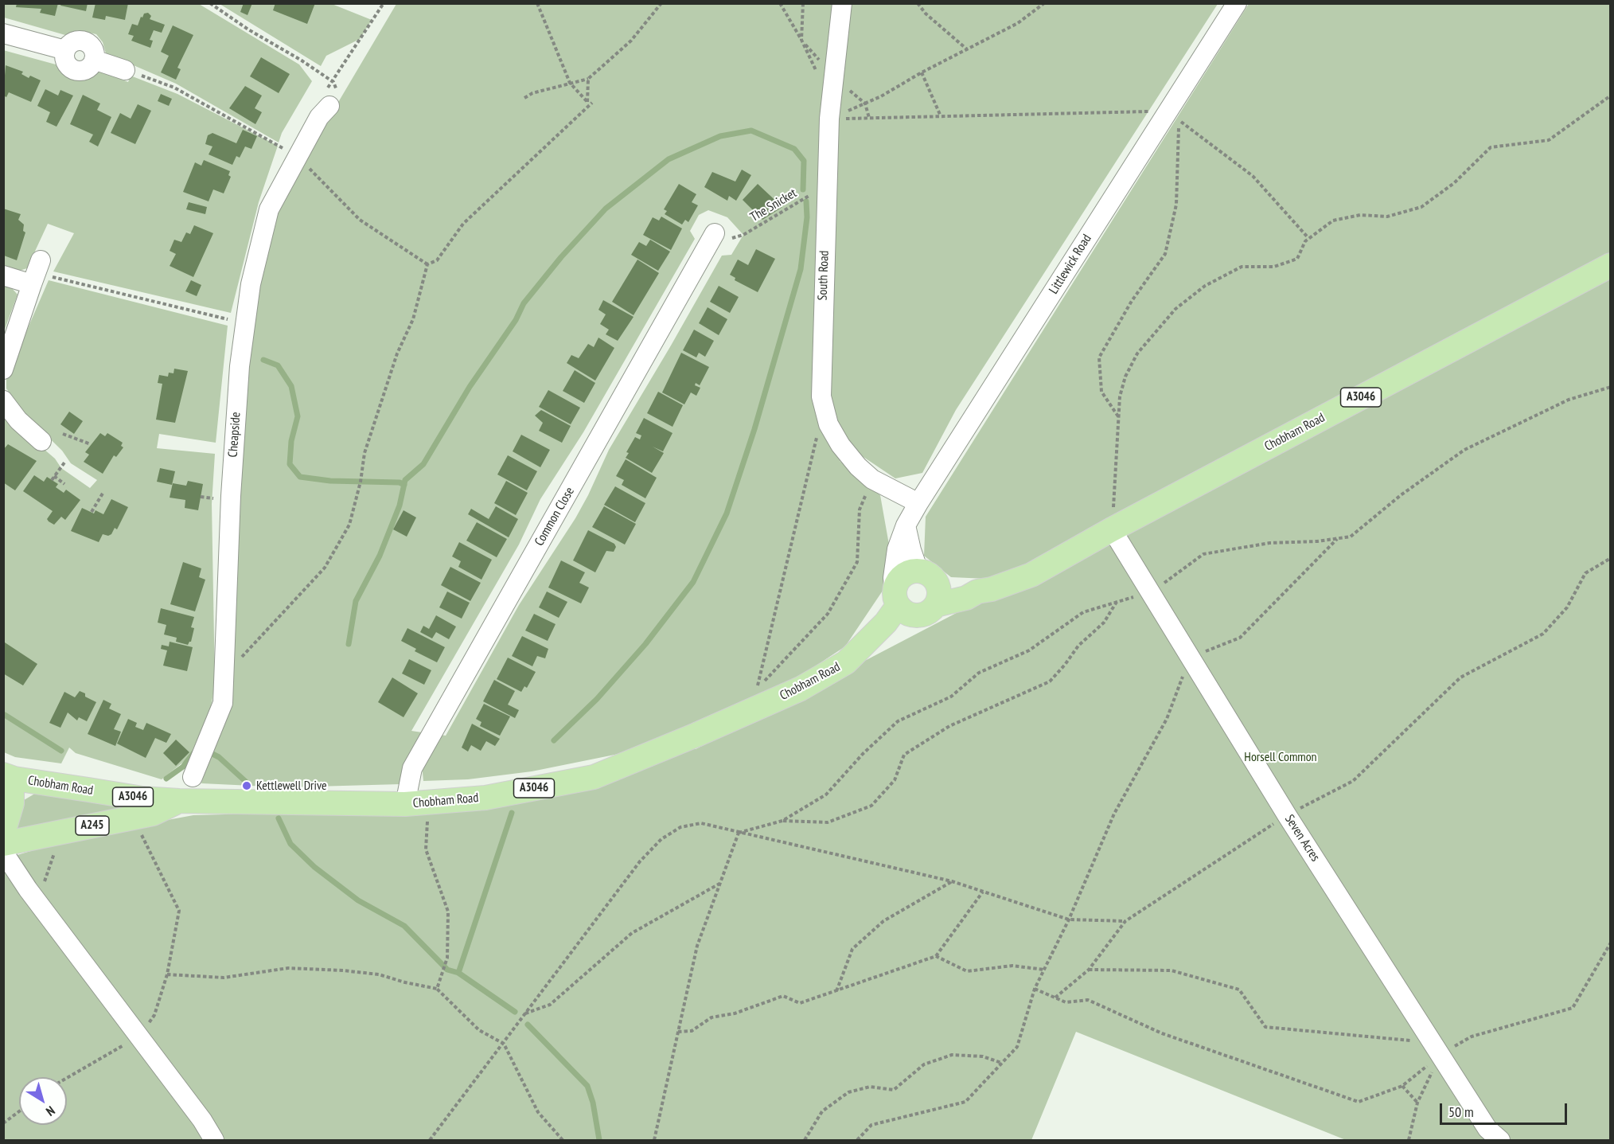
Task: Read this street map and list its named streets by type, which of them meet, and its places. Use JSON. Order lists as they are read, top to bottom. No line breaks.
{"streets":{"main road":["A3046","Chobham Road","A245"],"street":["Littlewick Road","South Road","Cheapside","Common Close","Seven Acres"],"path":["The Snicket"]},"crossings":[["The Snicket","Common Close"],["Littlewick Road","South Road"],["Littlewick Road","Chobham Road"],["Chobham Road","Common Close"],["Chobham Road","A245"],["Chobham Road","Seven Acres"]],"parks":["Horsell Common"],"places":["Kettlewell Drive"],"scale_bar":"50 m","north":"bottom right"}
